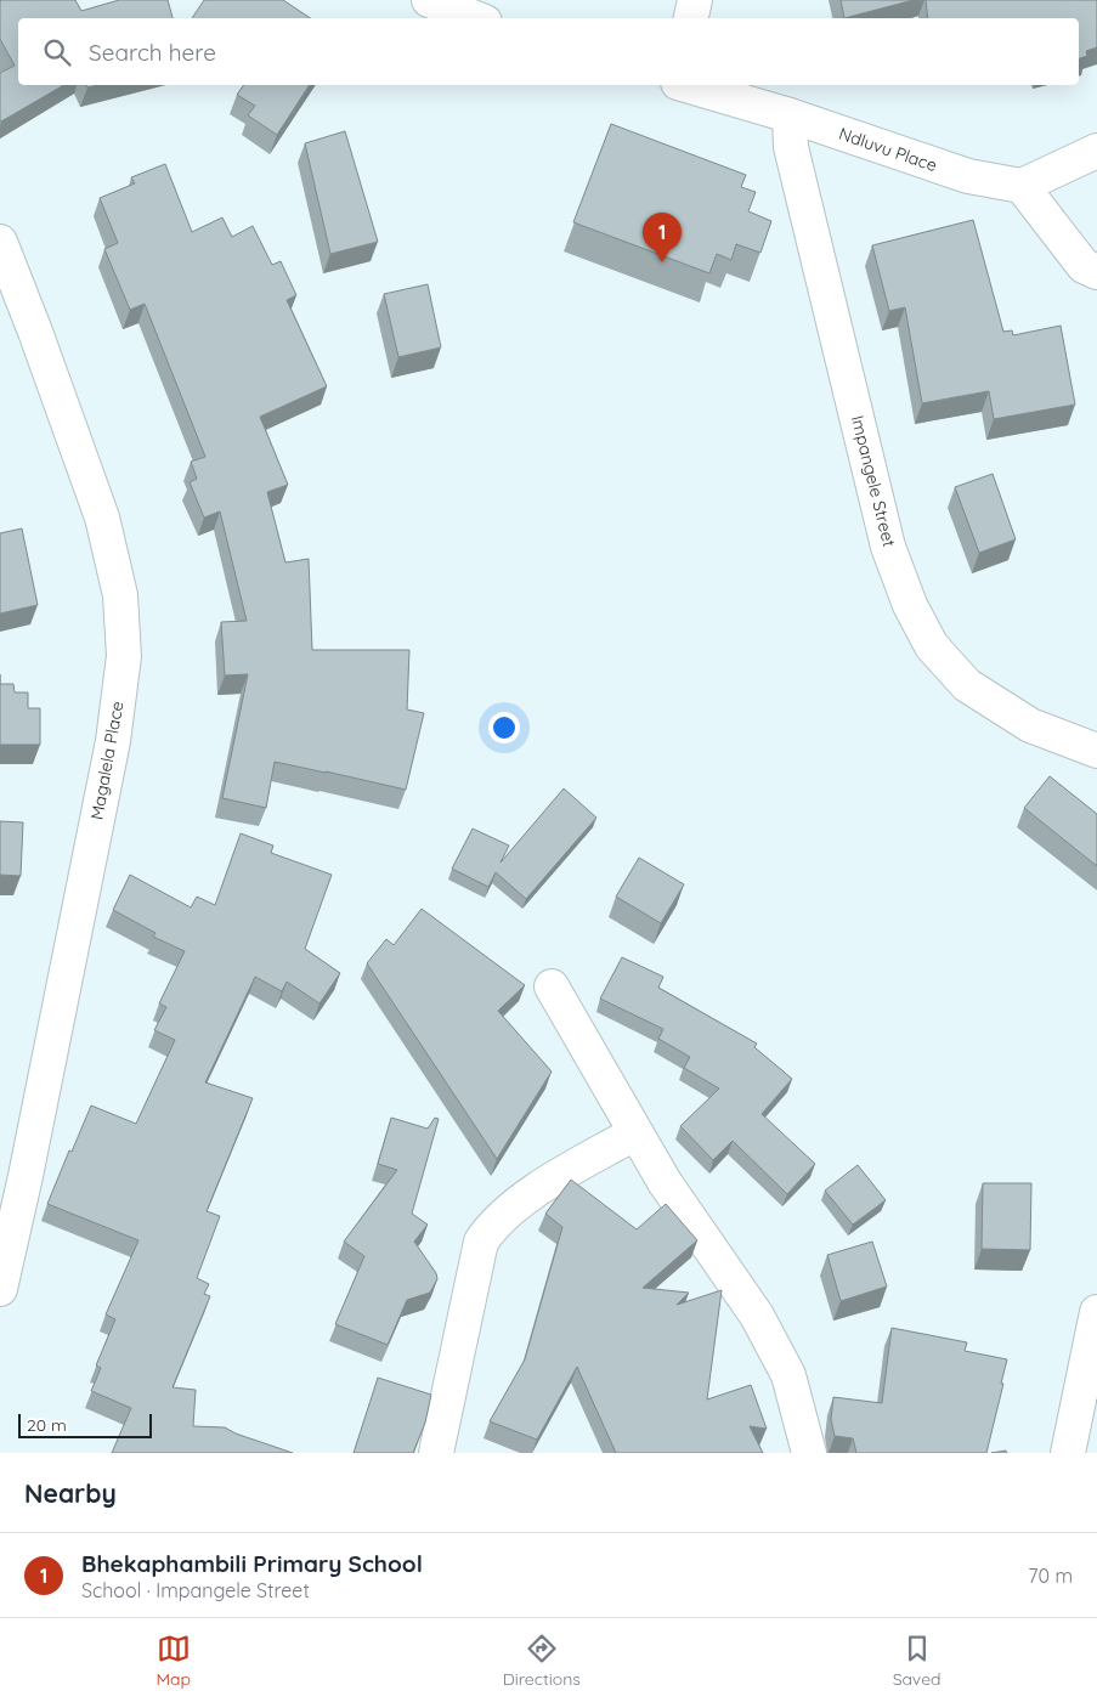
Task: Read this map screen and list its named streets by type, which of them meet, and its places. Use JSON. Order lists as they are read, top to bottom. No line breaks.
{"streets":{"street":["Ndluvu Place","Impangele Street","Magalela Place"]},"crossings":[["Ndluvu Place","Impangele Street"]],"scale_bar":"20 m","page":{"search":"Search here","pins":"1","scale":"20 m","heading":"Nearby","list":[{"mark":"1","name":"Bhekaphambili Primary School","note":"School · Impangele Street","value":"70 m"}],"nav":["Map","Directions","Saved"]}}
